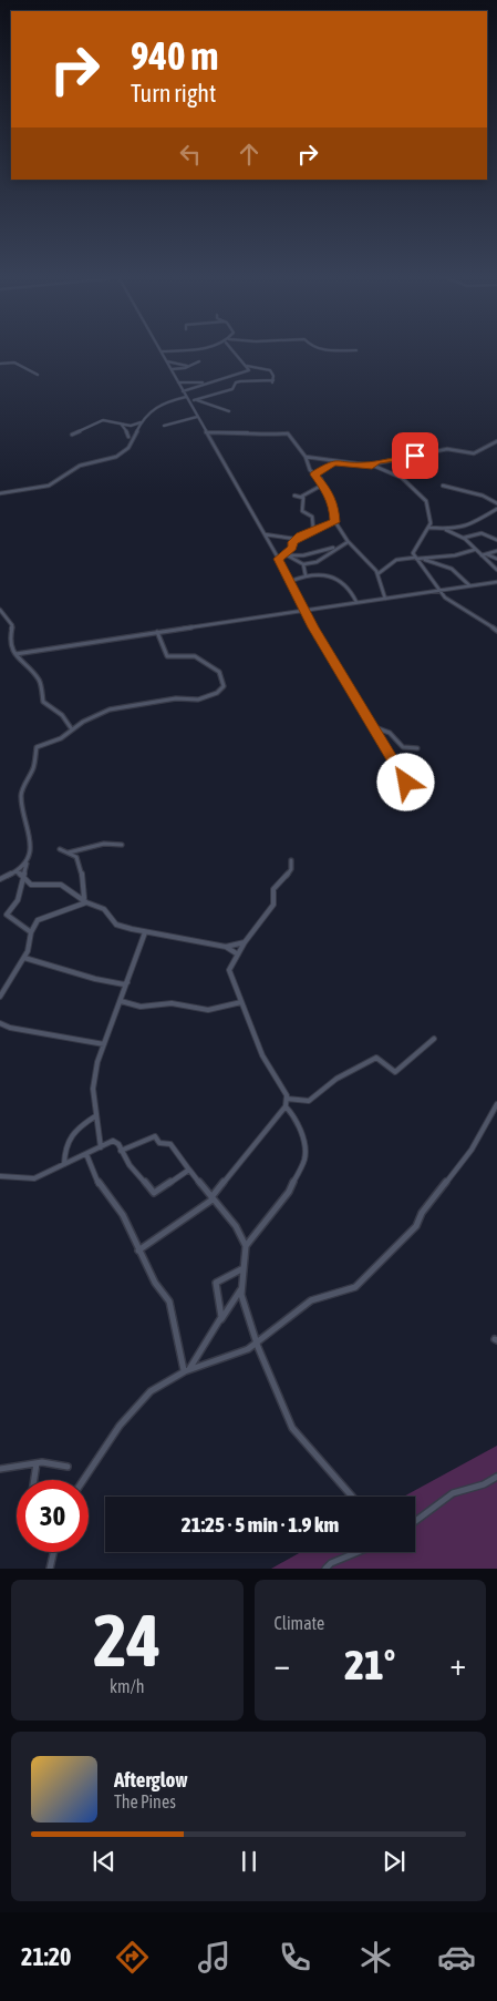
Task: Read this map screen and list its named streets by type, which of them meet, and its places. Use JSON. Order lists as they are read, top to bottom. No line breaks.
{"page":{"turn":["940 m","Turn right"],"limit":"30","trip":"21:25 · 5 min · 1.9 km","tile":[["24","km/h"],"Climate"],"heat":["−","21°","+"],"song":["Afterglow","The Pines"],"tabs":"21:20"}}
